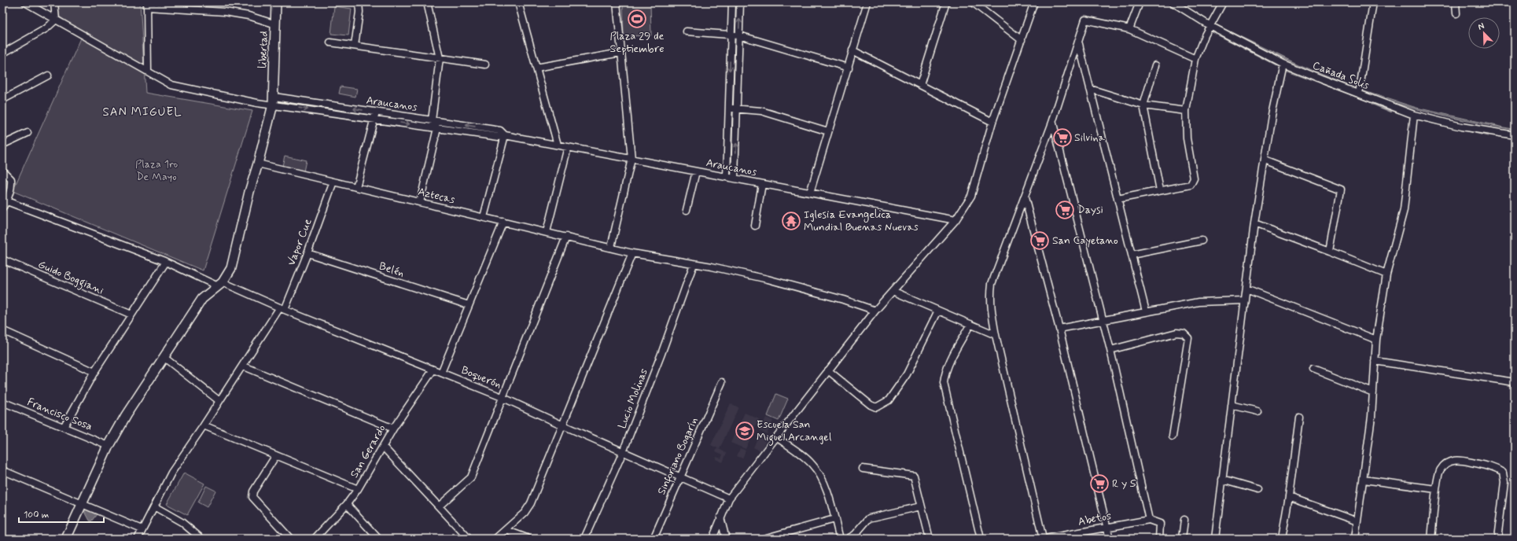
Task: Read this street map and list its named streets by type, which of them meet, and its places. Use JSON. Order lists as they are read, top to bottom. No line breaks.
{"streets":{"main road":["libertad"],"street":["Cañada Solis","Araucanos","Aztecas","Vapor Cue","Belén","Guido Boggiani","Boquerón","Lucio Molinas","Francisco Sosa","San Gerardo","Sinforiano Bogarín","Abetos"]},"crossings":[["libertad","Araucanos"],["libertad","Aztecas"],["libertad","Boquerón"],["libertad","Francisco Sosa"],["Aztecas","Vapor Cue"],["Aztecas","Lucio Molinas"],["Vapor Cue","Belén"],["Vapor Cue","Boquerón"],["Boquerón","Lucio Molinas"],["Boquerón","San Gerardo"],["Boquerón","Sinforiano Bogarín"]],"districts":["SAN MIGUEL"],"parks":["Plaza 1ro De Mayo"],"places":{"sports":["Plaza 29 de Septiembre"],"supermarket":["Silvina","Daysi","San Cayetano","R y S"],"temple":["Iglesia Evangelica Mundial Buenas Nuevas"],"school or university":["Escuela San Miguel Arcangel"]},"scale_bar":"100 m","north":"top left"}
